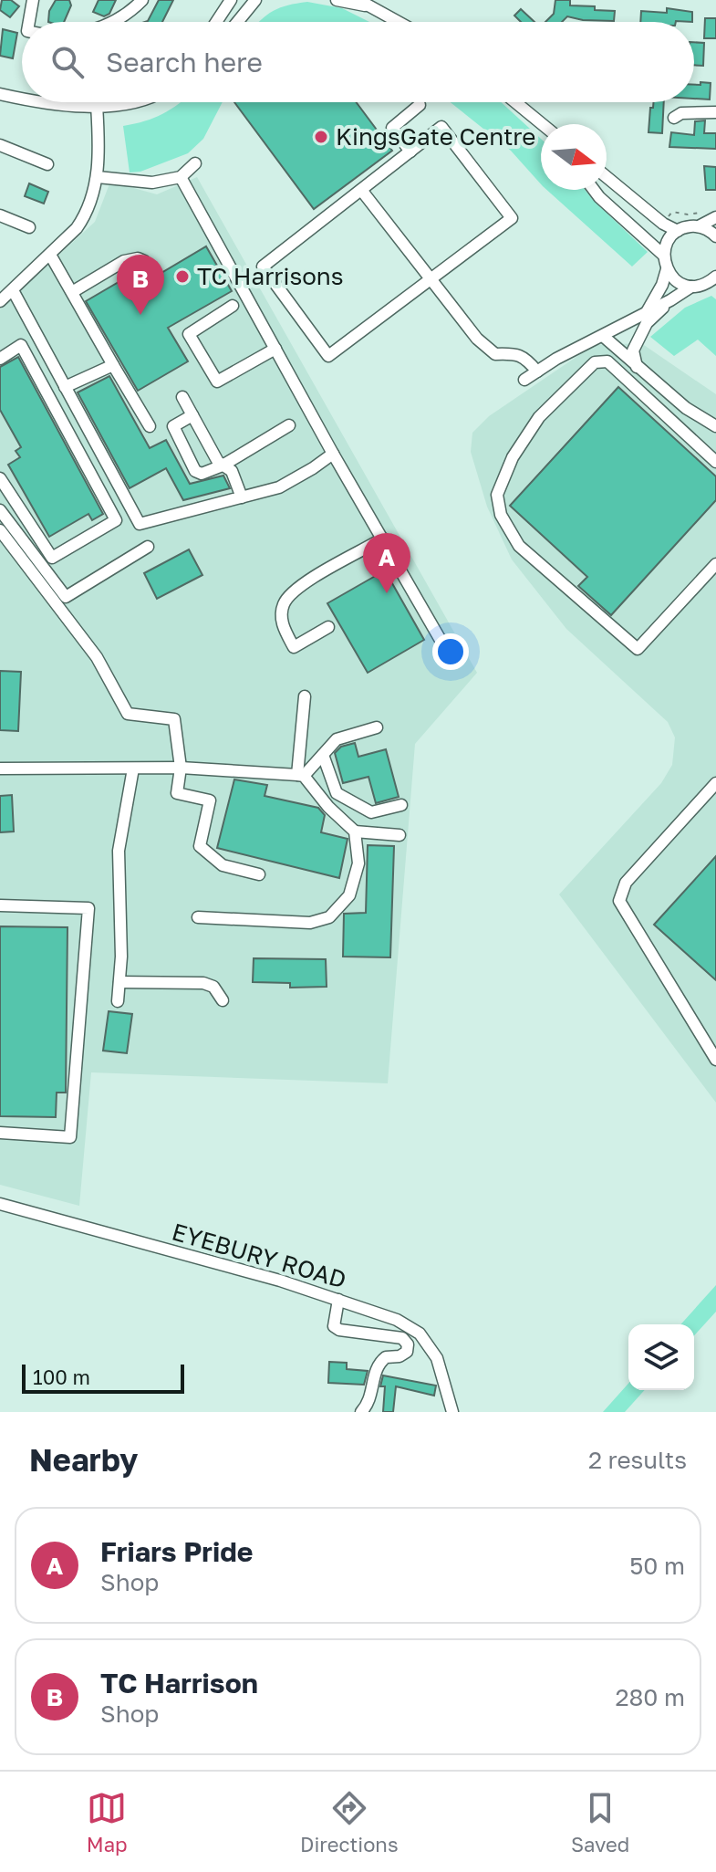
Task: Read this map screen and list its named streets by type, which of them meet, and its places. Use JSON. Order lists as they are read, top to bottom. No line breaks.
{"streets":{"street":["EYEBURY ROAD"]},"places":["KingsGate Centre","TC Harrisons"],"scale_bar":"100 m","north":"right","page":{"search":"Search here","pins":["B","A"],"scale":"100 m","heading":["Nearby","2 results"],"list":[{"mark":"A","name":"Friars Pride","note":"Shop","value":"50 m"},{"mark":"B","name":"TC Harrison","note":"Shop","value":"280 m"}],"nav":["Map","Directions","Saved"]}}
